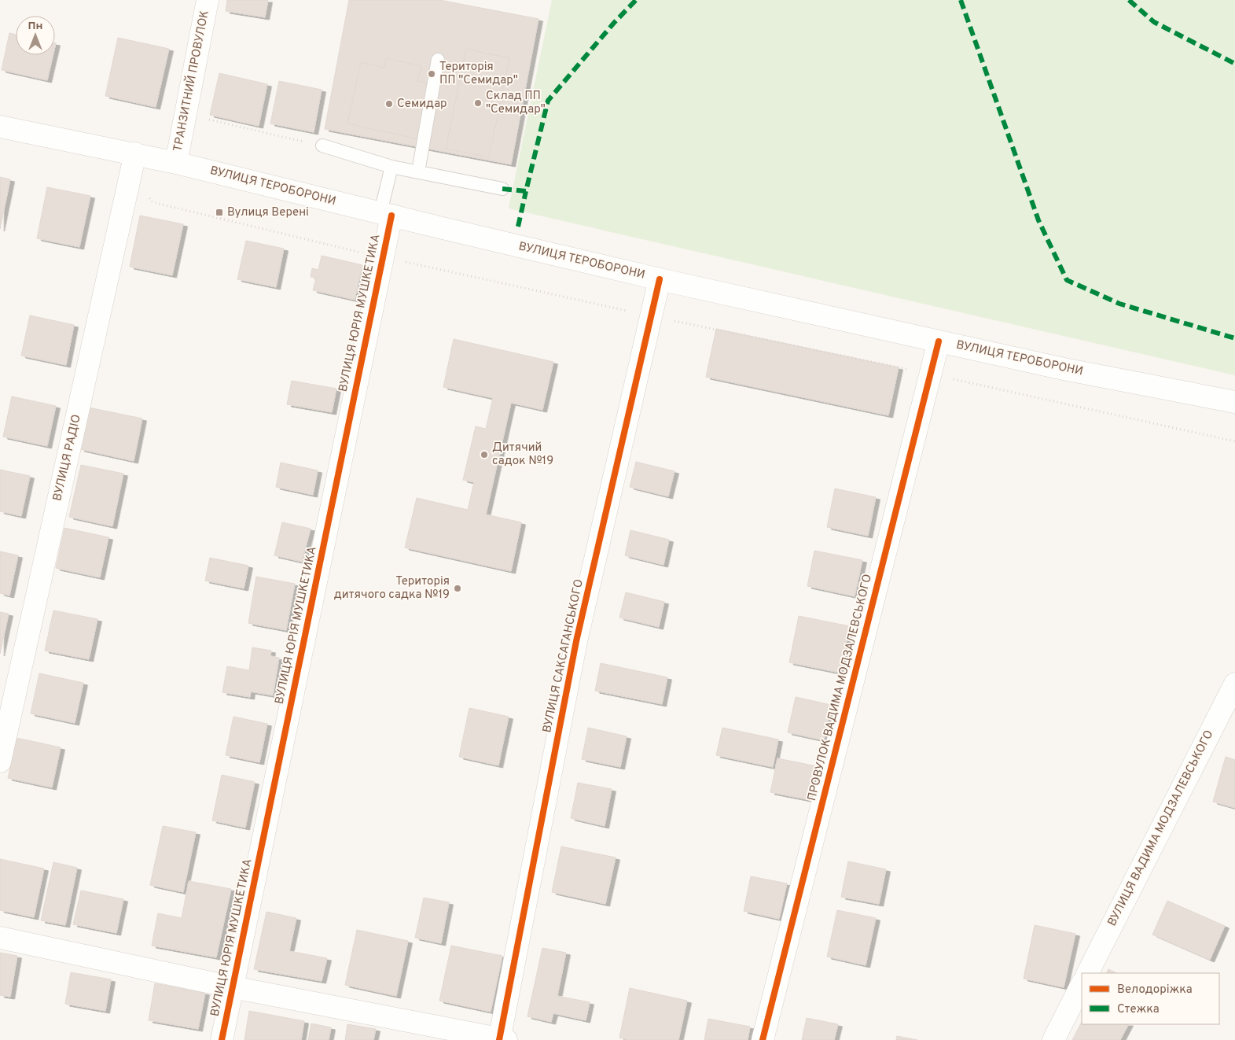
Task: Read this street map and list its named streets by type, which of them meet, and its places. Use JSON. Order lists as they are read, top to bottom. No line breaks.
{"streets":{"street":["ТРАНЗИТНИЙ ПРОВУЛОК","ВУЛИЦЯ ТЕРОБОРОНИ","ВУЛИЦЯ ЮРІЯ МУШКЕТИКА","ВУЛИЦЯ РАДІО","ВУЛИЦЯ САКСАГАНСЬКОГО","ПРОВУЛОК ВАДИМА МОДЗАЛЕВСЬКОГО","ВУЛИЦЯ ВАДИМА МОДЗАЛЕВСЬКОГО"]},"crossings":[["ТРАНЗИТНИЙ ПРОВУЛОК","ВУЛИЦЯ ТЕРОБОРОНИ"],["ВУЛИЦЯ ТЕРОБОРОНИ","ВУЛИЦЯ ЮРІЯ МУШКЕТИКА"],["ВУЛИЦЯ ТЕРОБОРОНИ","ВУЛИЦЯ РАДІО"],["ВУЛИЦЯ ТЕРОБОРОНИ","ВУЛИЦЯ САКСАГАНСЬКОГО"],["ВУЛИЦЯ ТЕРОБОРОНИ","ПРОВУЛОК ВАДИМА МОДЗАЛЕВСЬКОГО"]],"places":{"other":["Територія ПП \"Семидар\"","Склад ПП \"Семидар\"","Семидар","Дитячий садок №19","Територія дитячого садка №19"],"transit":["Вулиця Верені"]},"legend":["Велодоріжка","Стежка"],"north":"top"}
